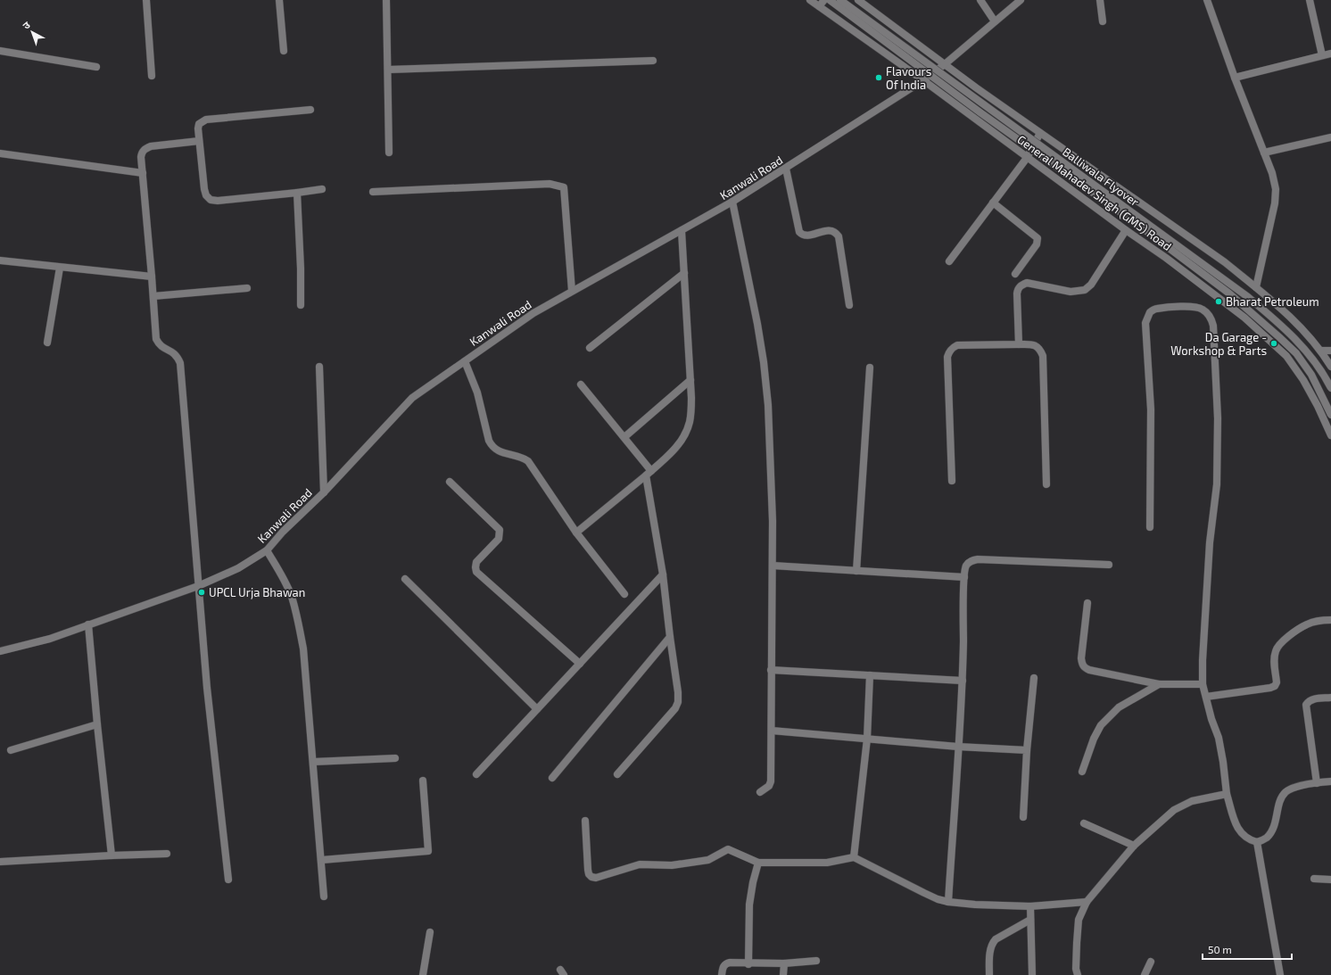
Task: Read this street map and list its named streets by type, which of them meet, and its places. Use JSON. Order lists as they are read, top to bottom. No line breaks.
{"streets":{"street":["Balliwala Flyover","Kanwali Road","General Mahadev Singh (GMS) Road"]},"crossings":[["Kanwali Road","General Mahadev Singh (GMS) Road"]],"places":["Flavours Of India","Bharat Petroleum","Da Garage - Workshop & Parts","UPCL Urja Bhawan"],"scale_bar":"50 m","north":"top left"}
